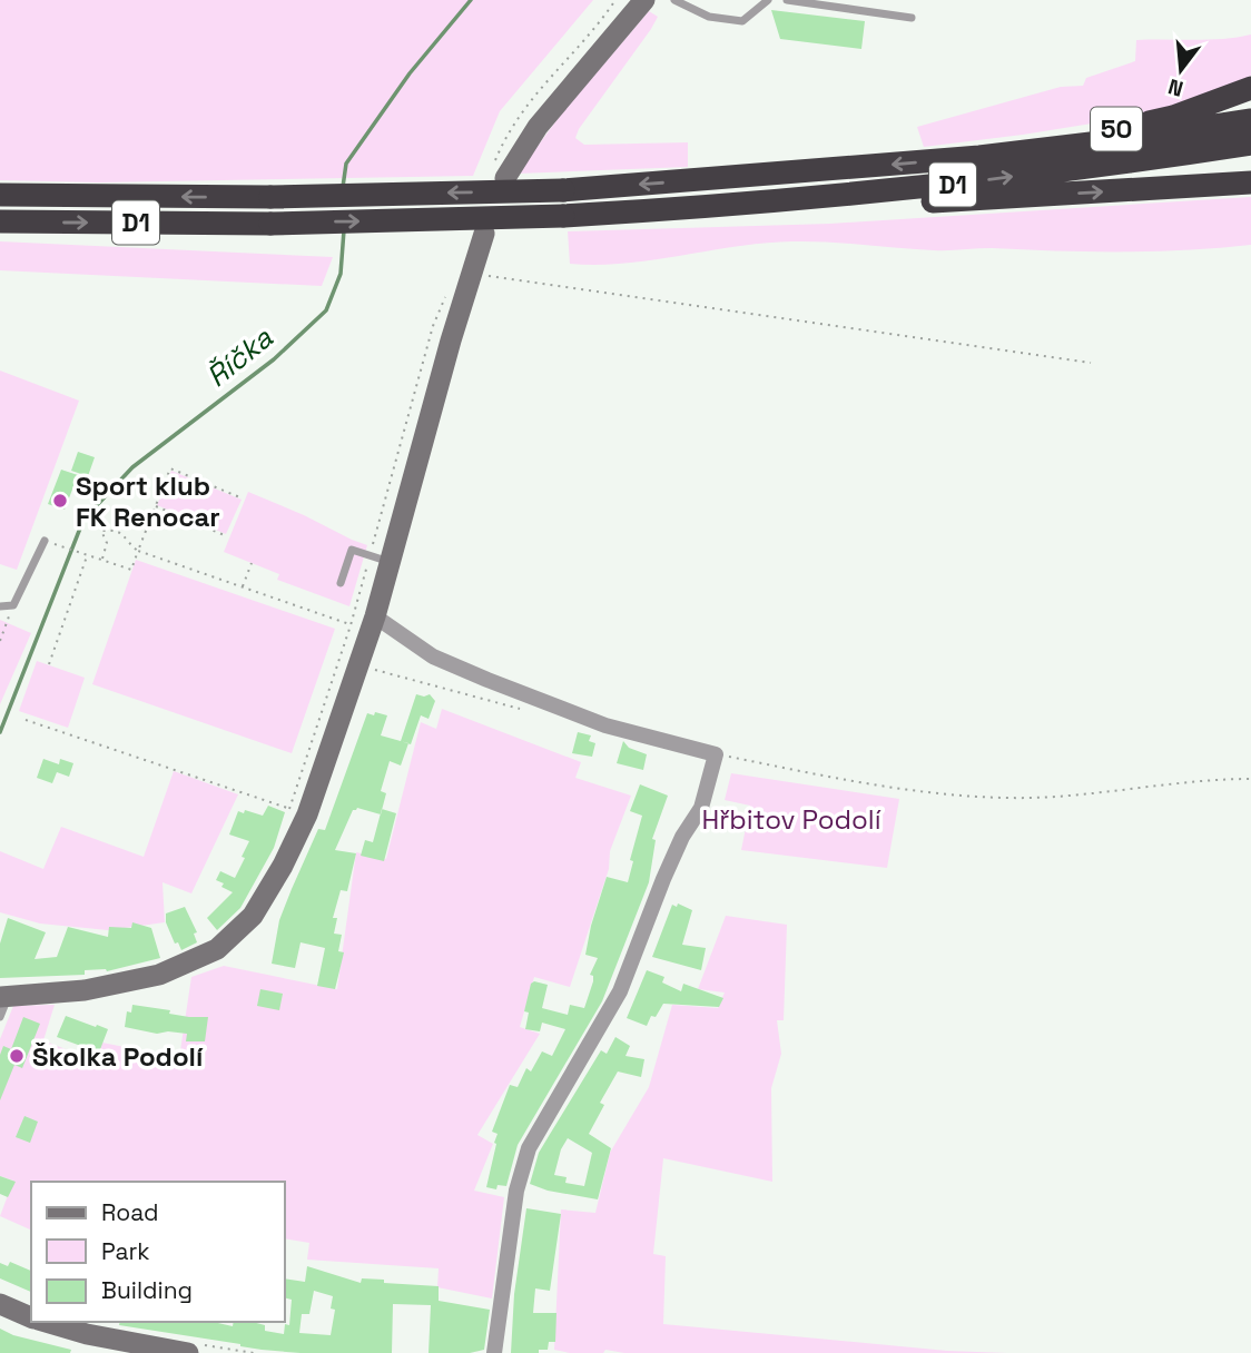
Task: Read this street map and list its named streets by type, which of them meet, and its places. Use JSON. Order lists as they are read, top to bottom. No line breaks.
{"streets":{"highway":["50","D1"]},"crossings":[["50","D1"]],"water":["Říčka"],"parks":["Hřbitov Podolí"],"places":["Sport klub FK Renocar","Školka Podolí"],"legend":["Road","Park","Building"],"north":"bottom"}
